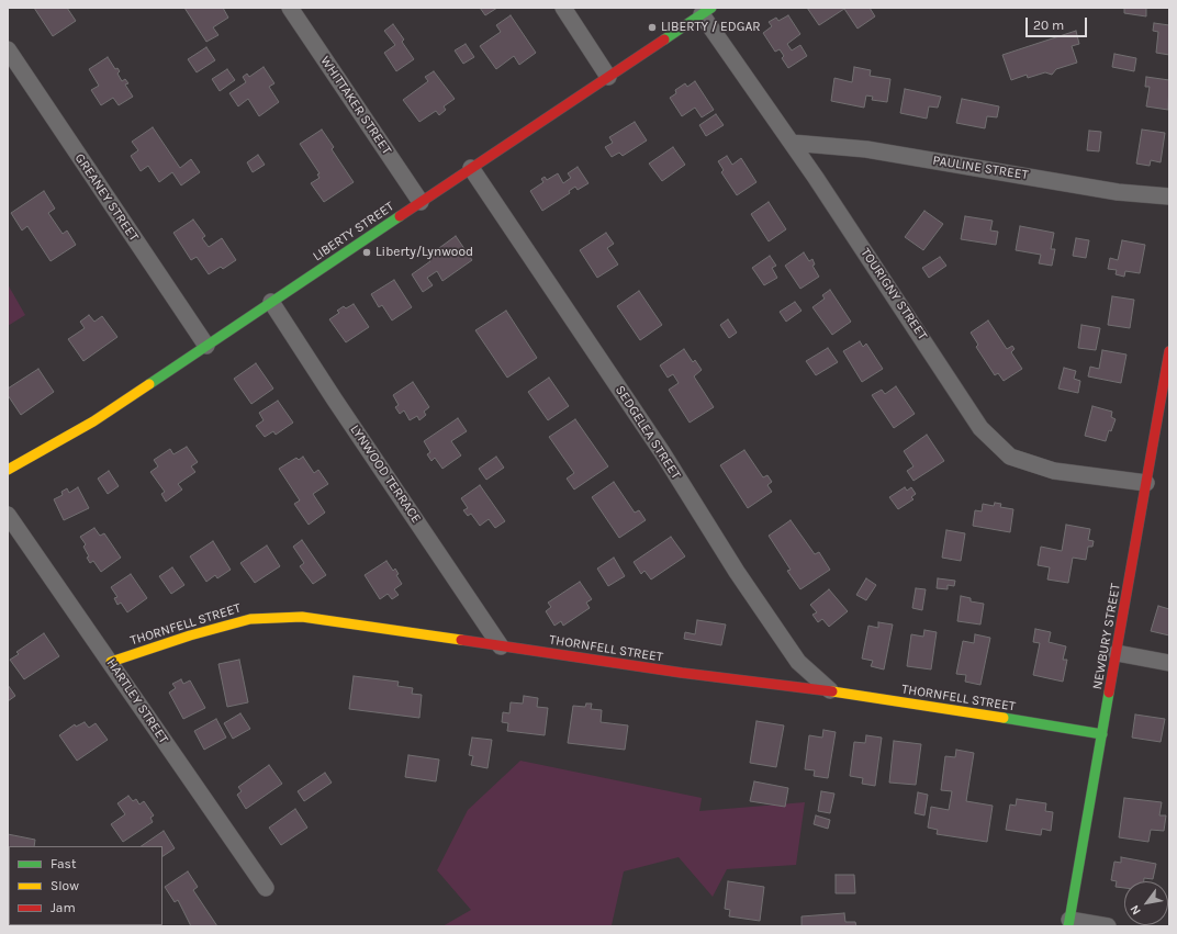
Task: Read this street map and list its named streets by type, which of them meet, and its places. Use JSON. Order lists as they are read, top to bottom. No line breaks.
{"streets":{"street":["WHITTAKER STREET","PAULINE STREET","GREANEY STREET","LIBERTY STREET","TOURIGNY STREET","SEDGELEA STREET","LYNWOOD TERRACE","THORNFELL STREET","NEWBURY STREET","HARTLEY STREET"]},"crossings":[["WHITTAKER STREET","LIBERTY STREET"],["PAULINE STREET","TOURIGNY STREET"],["GREANEY STREET","LIBERTY STREET"],["LIBERTY STREET","TOURIGNY STREET"],["LIBERTY STREET","SEDGELEA STREET"],["LIBERTY STREET","LYNWOOD TERRACE"],["TOURIGNY STREET","NEWBURY STREET"],["SEDGELEA STREET","THORNFELL STREET"],["LYNWOOD TERRACE","THORNFELL STREET"],["THORNFELL STREET","NEWBURY STREET"],["THORNFELL STREET","HARTLEY STREET"]],"places":["LIBERTY / EDGAR","Liberty/Lynwood"],"legend":["Fast","Slow","Jam"],"scale_bar":"20 m","north":"bottom left"}
